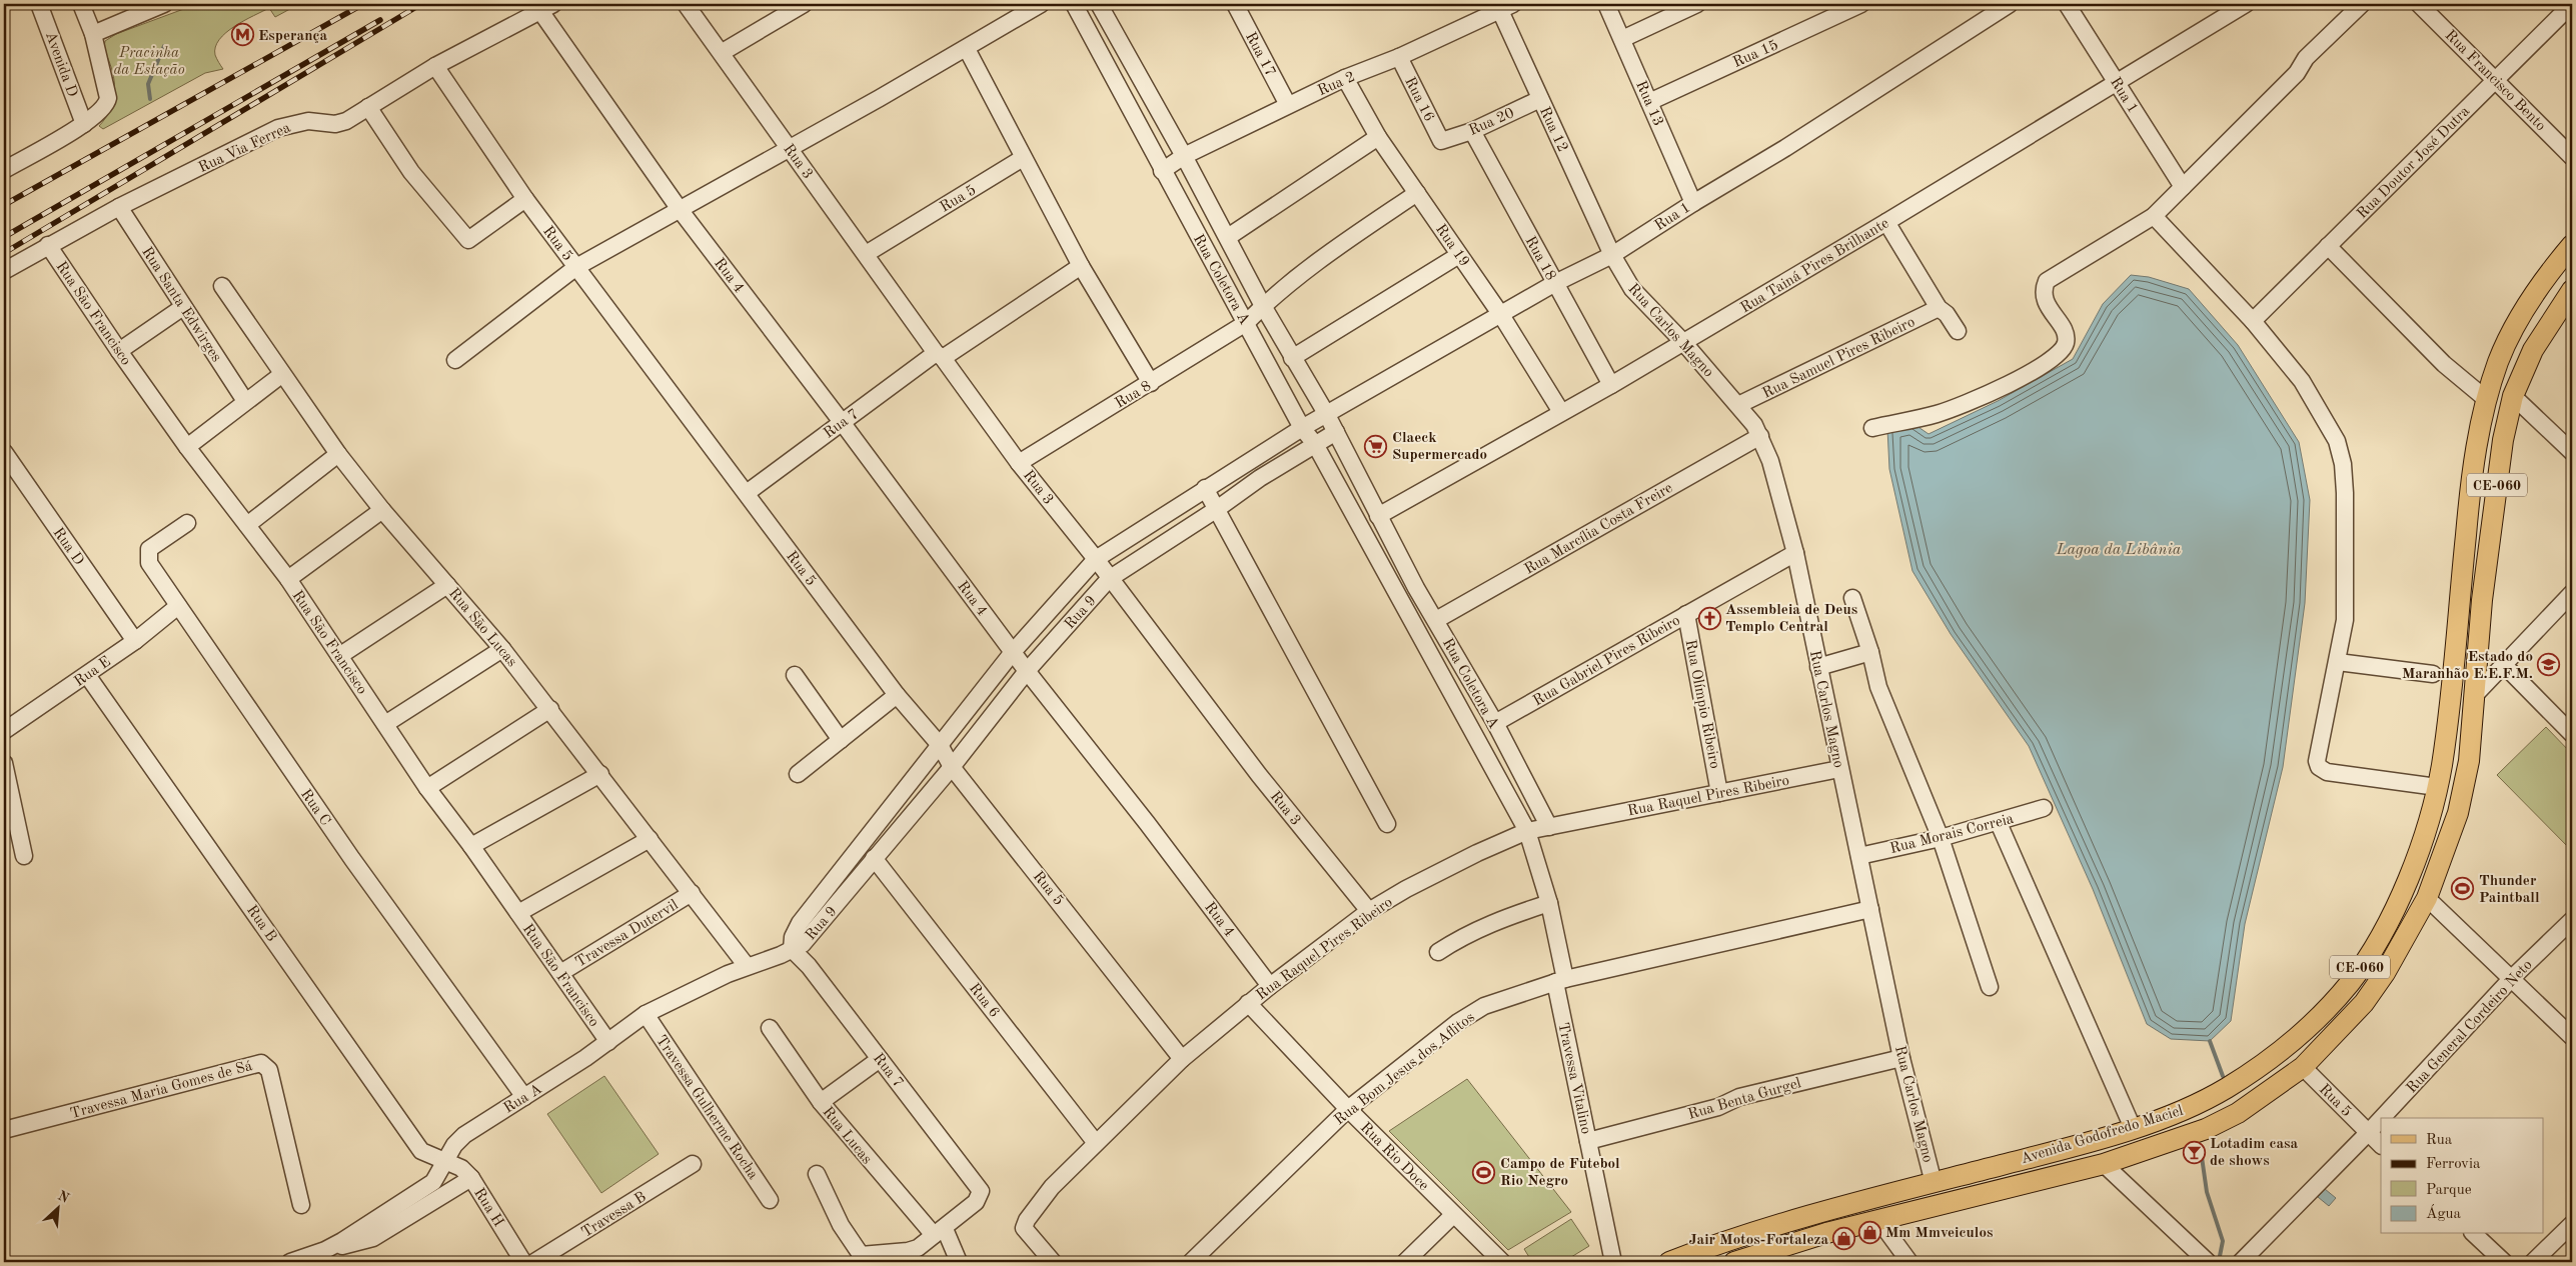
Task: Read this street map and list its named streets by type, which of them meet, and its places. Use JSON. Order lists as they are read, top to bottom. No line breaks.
{"streets":{"main road":["CE-060","Avenida Godofredo Maciel"],"street":["Rua 15","Rua 17","Avenida D","Rua Francisco Bento","Rua 2","Rua 1","Rua 16","Rua 13","Rua 20","Rua 12","Rua Via Ferrea","Rua 3","Rua Doutor José Dutra","Rua 5","Rua 19","Rua 18","Rua Tainá Pires Brilhante","Rua 4","Rua Coletora A","Rua Santa Edwirges","Rua São Francisco","Rua Carlos Magno","Rua Samuel Pires Ribeiro","Rua 8","Rua 7","Rua Marcília Costa Freire","Rua D","Rua 9","Rua São Lucas","Rua Gabriel Pires Ribeiro","Rua E","Rua Olímpio Ribeiro","Rua Raquel Pires Ribeiro","Rua C","Rua Morais Correia","Rua B","Travessa Dutervil","Rua 6","Rua General Cordeiro Neto","Rua Bom Jesus dos Aflitos","Travessa Vitalino","Travessa Maria Gomes de Sá","Rua A","Rua Benta Gurgel","Travessa Gulherme Rocha","Rua Lucas","Rua Rio Doce","Rua H","Travessa B"]},"crossings":[["Rua 15","Rua 13"],["Rua 17","Rua 2"],["Rua Francisco Bento","Rua Doutor José Dutra"],["Rua 2","Rua 16"],["Rua 2","Rua 12"],["Rua 2","Rua 19"],["Rua 2","Rua Coletora A"],["Rua 1","Rua 13"],["Rua 1","Rua 12"],["Rua 1","Rua 19"],["Rua 1","Rua 18"],["Rua 1","Rua Tainá Pires Brilhante"],["Rua 1","Rua Coletora A"],["Rua 1","Rua Carlos Magno"],["Rua 1","Rua 9"],["Rua 16","Rua 20"],["Rua 20","Rua 12"],["Rua 20","Rua 18"],["Rua 12","Rua Carlos Magno"],["Rua Via Ferrea","Rua 5"],["Rua Via Ferrea","Rua 4"],["Rua Via Ferrea","Rua Santa Edwirges"],["Rua Via Ferrea","Rua São Francisco"],["Rua 3","Rua 5"],["Rua 3","Rua 8"],["Rua 3","Rua 7"],["Rua 3","Rua 9"],["Rua 3","Rua Raquel Pires Ribeiro"],["Rua 5","Rua 7"],["Rua 5","Rua 9"],["Rua 5","Rua Raquel Pires Ribeiro"],["Rua 5","Rua General Cordeiro Neto"],["Rua 5","Avenida Godofredo Maciel"],["Rua 19","Rua Tainá Pires Brilhante"],["Rua 19","Rua 8"],["Rua 18","Rua Tainá Pires Brilhante"],["Rua Tainá Pires Brilhante","Rua Coletora A"],["Rua Tainá Pires Brilhante","Rua Carlos Magno"],["Rua 4","Rua 7"],["Rua 4","Rua 9"],["Rua 4","Rua Raquel Pires Ribeiro"],["Rua Coletora A","Rua 8"],["Rua Coletora A","Rua Marcília Costa Freire"],["Rua Coletora A","Rua 9"],["Rua Coletora A","Rua Gabriel Pires Ribeiro"],["Rua Coletora A","Rua Raquel Pires Ribeiro"],["Rua Coletora A","Travessa Vitalino"],["Rua São Francisco","Travessa Dutervil"],["Rua São Francisco","Rua A"],["Rua Carlos Magno","Rua Samuel Pires Ribeiro"],["Rua Carlos Magno","Rua Marcília Costa Freire"],["Rua Carlos Magno","Rua Gabriel Pires Ribeiro"],["Rua Carlos Magno","Rua Raquel Pires Ribeiro"],["Rua Carlos Magno","Rua Morais Correia"],["Rua Carlos Magno","Rua Bom Jesus dos Aflitos"],["Rua Carlos Magno","Rua Benta Gurgel"],["Rua Carlos Magno","Avenida Godofredo Maciel"],["Rua 7","Rua 9"],["Rua 7","Rua A"],["Rua 7","Rua Lucas"],["Rua D","Rua E"],["Rua 9","Rua 6"],["Rua 9","Rua A"],["Rua São Lucas","Travessa Dutervil"],["Rua São Lucas","Rua A"],["Rua Gabriel Pires Ribeiro","Rua Olímpio Ribeiro"],["Rua E","Rua C"],["Rua E","Rua B"],["Rua Olímpio Ribeiro","Rua Raquel Pires Ribeiro"],["Rua Raquel Pires Ribeiro","Rua 6"],["Rua Raquel Pires Ribeiro","Travessa Vitalino"],["Rua Raquel Pires Ribeiro","Rua Rio Doce"],["Rua C","Rua A"],["Rua B","Rua A"],["Rua B","Rua H"],["Rua Bom Jesus dos Aflitos","Travessa Vitalino"],["Rua Bom Jesus dos Aflitos","Rua Rio Doce"],["Travessa Vitalino","Rua Benta Gurgel"],["Rua A","Travessa Gulherme Rocha"],["Rua A","Rua H"]],"water":["Lagoa da Libânia"],"parks":["Pracinha da Estação"],"places":{"metro station":["Esperança"],"supermarket":["Claeck Supermercado"],"church":["Assembleia de Deus Templo Central"],"school or university":["Estado do Maranhão E.E.F.M."],"sports":["Thunder Paintball","Campo de Futebol Rio Negro"],"bar":["Lotadim casa de shows"],"shop":["Mm Mmveiculos","Jair Motos-Fortaleza"]},"legend":["Rua","Ferrovia","Parque","Água"],"north":"top right"}
